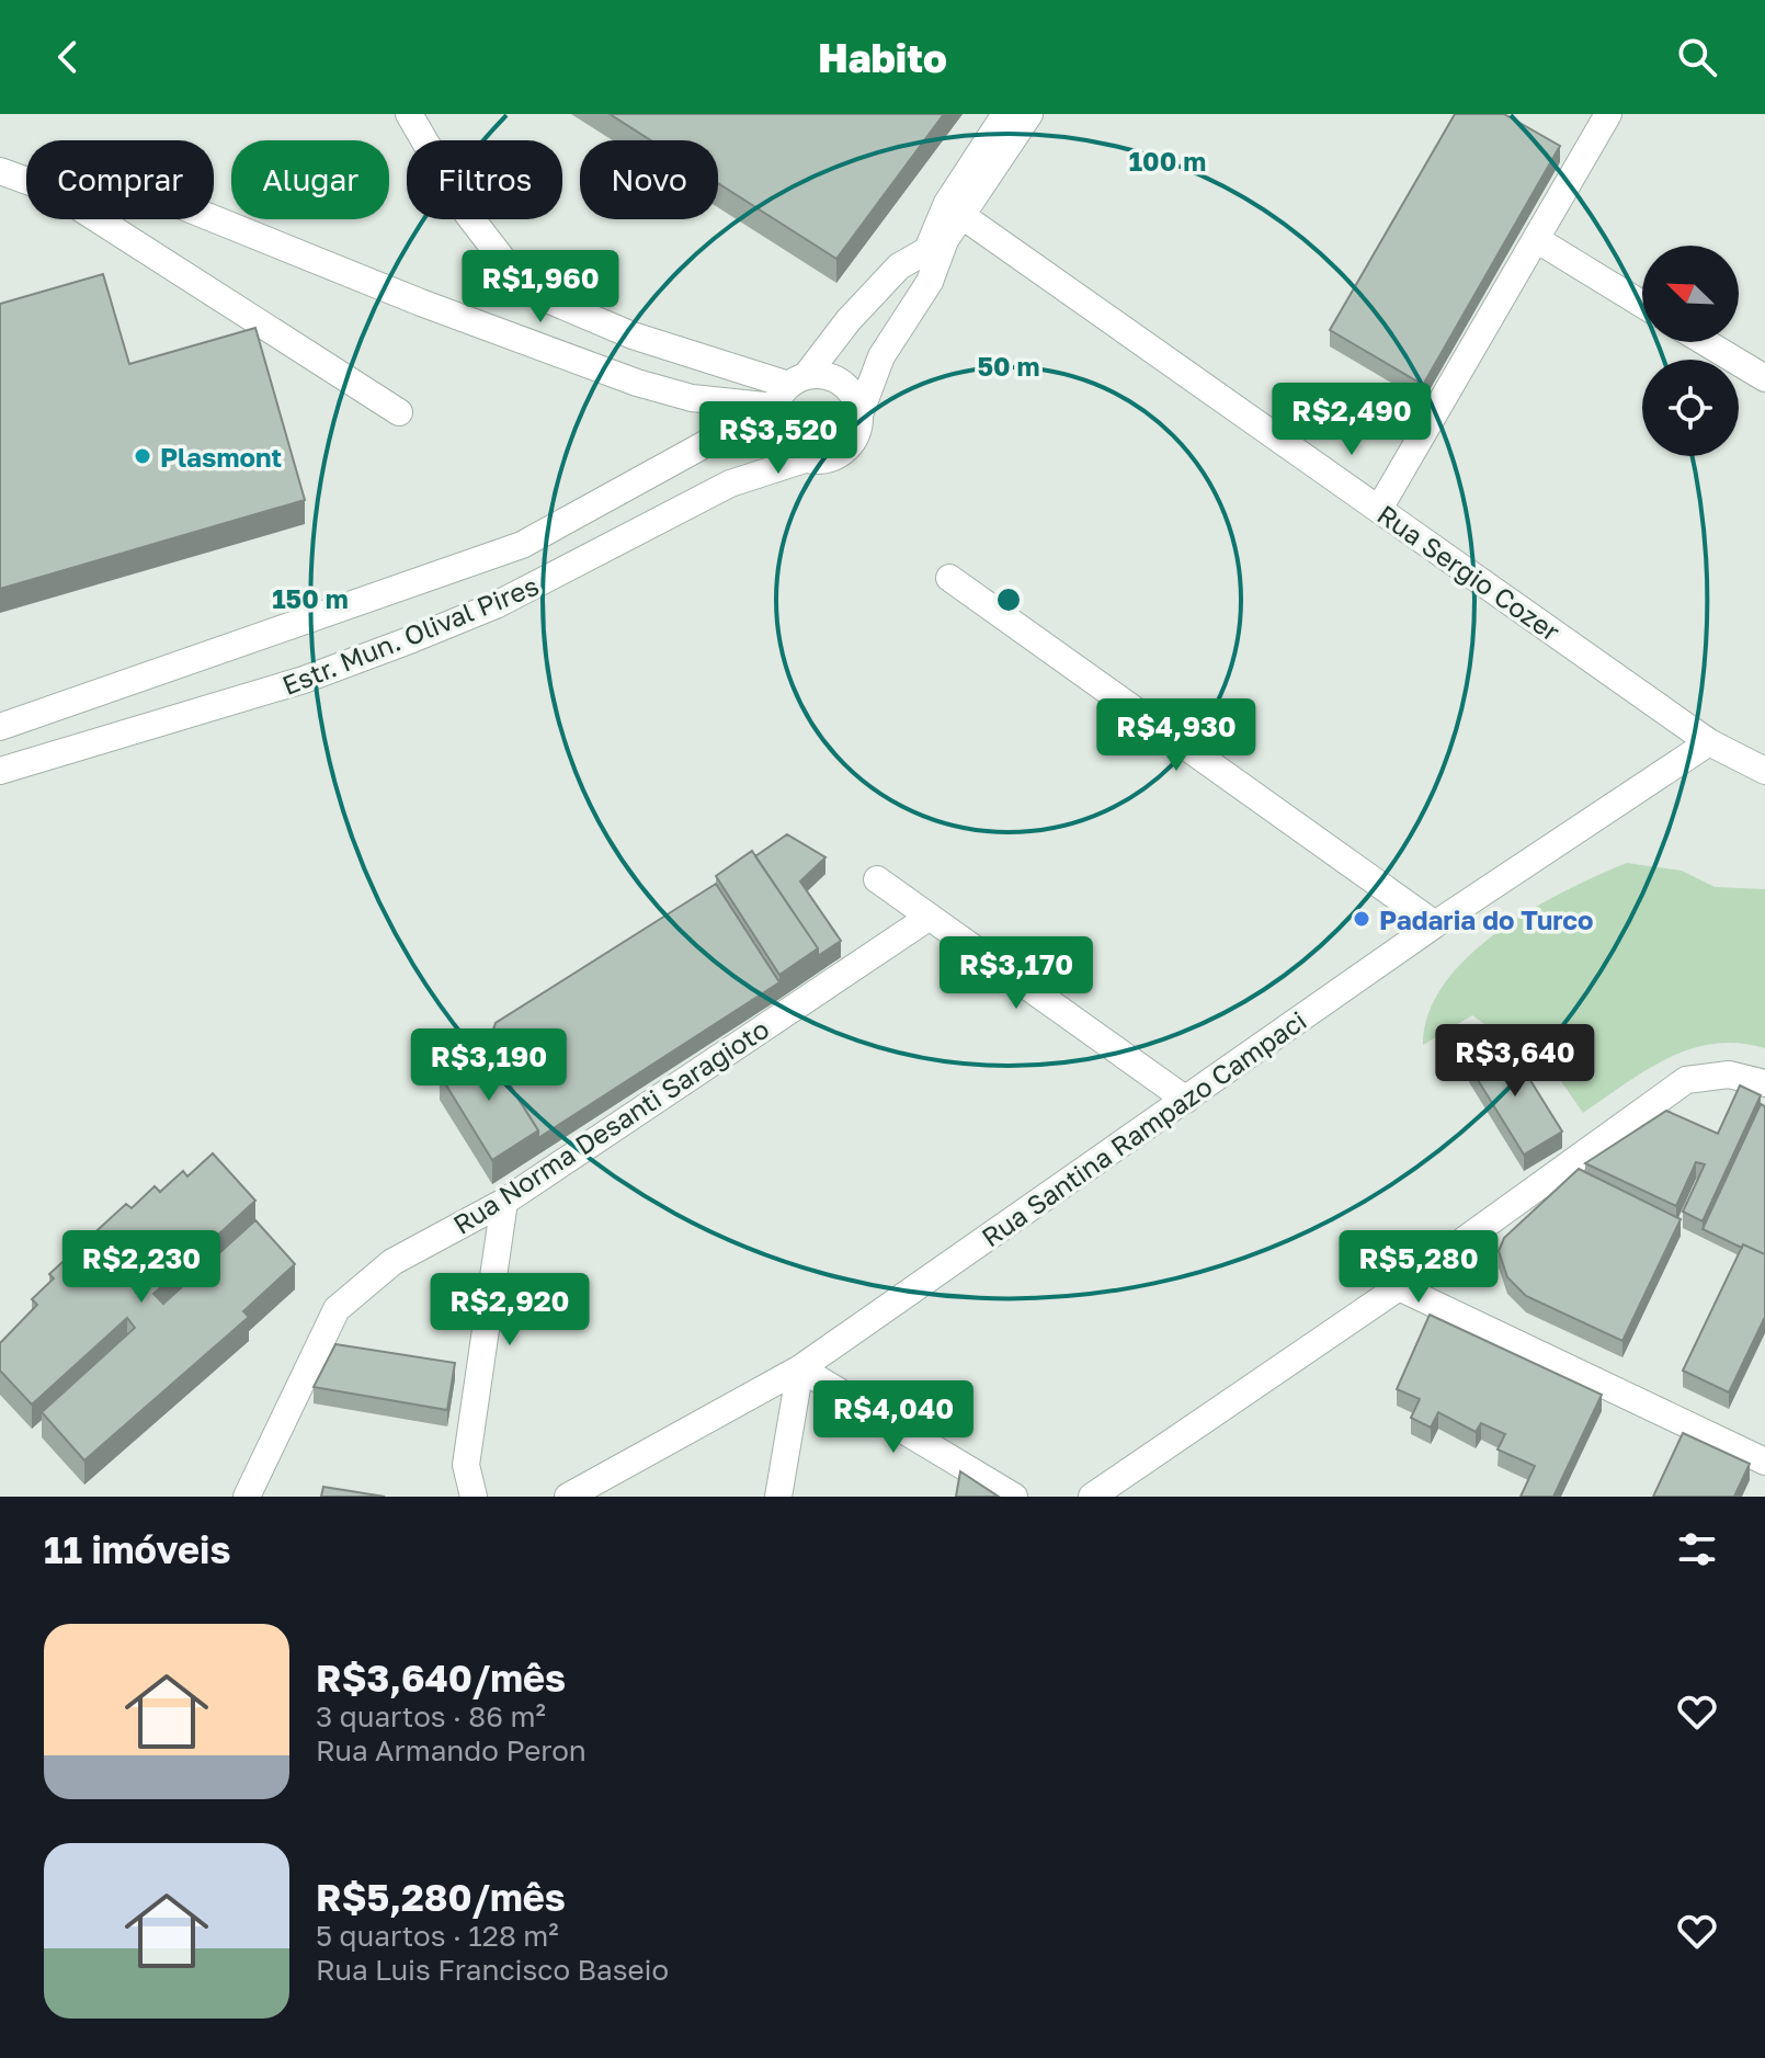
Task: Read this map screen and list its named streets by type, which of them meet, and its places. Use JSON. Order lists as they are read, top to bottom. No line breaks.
{"streets":{"street":["Rua Sergio Cozer","Estr. Mun. Olival Pires","Rua Norma Desanti Saragioto","Rua Santina Rampazo Campaci"]},"crossings":[["Rua Sergio Cozer","Estr. Mun. Olival Pires"],["Rua Sergio Cozer","Rua Santina Rampazo Campaci"]],"places":["Plasmont","Padaria do Turco"],"north":"top left","page":{"header":"Habito","chip":["Comprar","Alugar","Filtros","Novo"],"price":["R$1,960","R$2,490","R$3,520","R$4,930","R$3,170","R$3,640","R$3,190","R$2,230","R$5,280","R$2,920","R$4,040"],"heading":"11 imóveis","list":[{"name":"R$3,640/mês","note":"3 quartos · 86 m² · Rua Armando Peron"},{"name":"R$5,280/mês","note":"5 quartos · 128 m² · Rua Luis Francisco Baseio"}]},"rings":["100 m","50 m","150 m"]}
